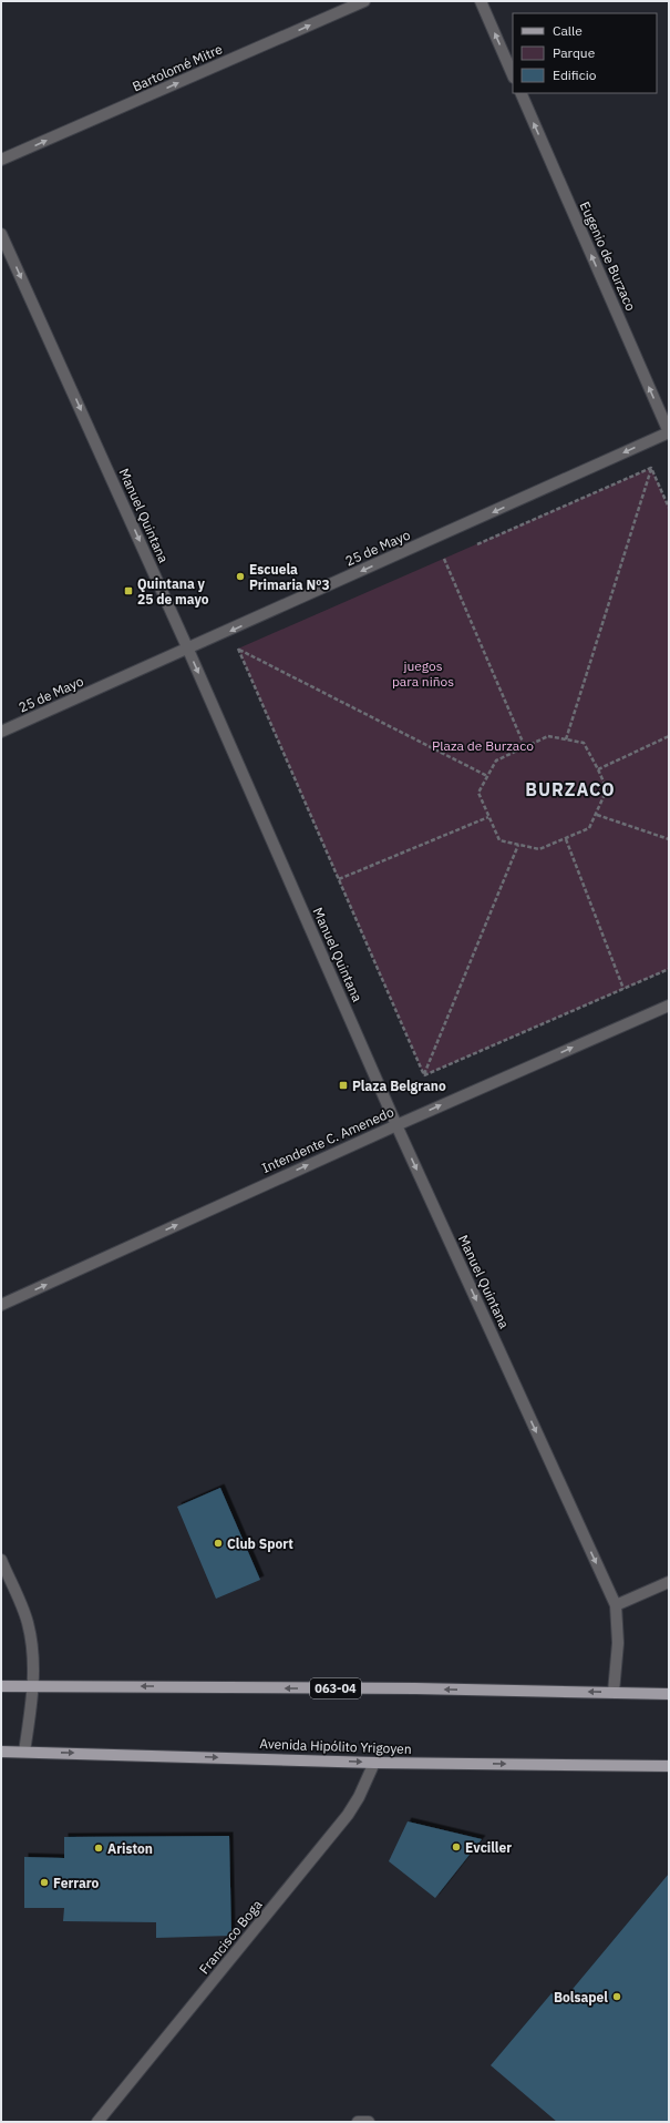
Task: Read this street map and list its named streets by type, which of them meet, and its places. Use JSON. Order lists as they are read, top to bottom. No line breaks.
{"streets":{"main road":["063-04","Avenida Hipólito Yrigoyen"],"street":["Bartolomé Mitre","Eugenio de Burzaco","Manuel Quintana","25 de Mayo","Intendente C. Amenedo","Francisco Boga"]},"crossings":[["Eugenio de Burzaco","25 de Mayo"],["Manuel Quintana","25 de Mayo"],["Manuel Quintana","Intendente C. Amenedo"],["Manuel Quintana","063-04"],["Avenida Hipólito Yrigoyen","Francisco Boga"]],"one_way":["Bartolomé Mitre","Eugenio de Burzaco","Manuel Quintana","25 de Mayo","Intendente C. Amenedo"],"districts":["BURZACO"],"parks":["juegos para niños","Plaza de Burzaco"],"places":{"other":["Escuela Primaria Nº3","Club Sport","Evciller","Ariston","Ferraro","Bolsapel"],"transit":["Quintana y 25 de mayo","Plaza Belgrano"]},"legend":["Calle","Parque","Edificio"]}
